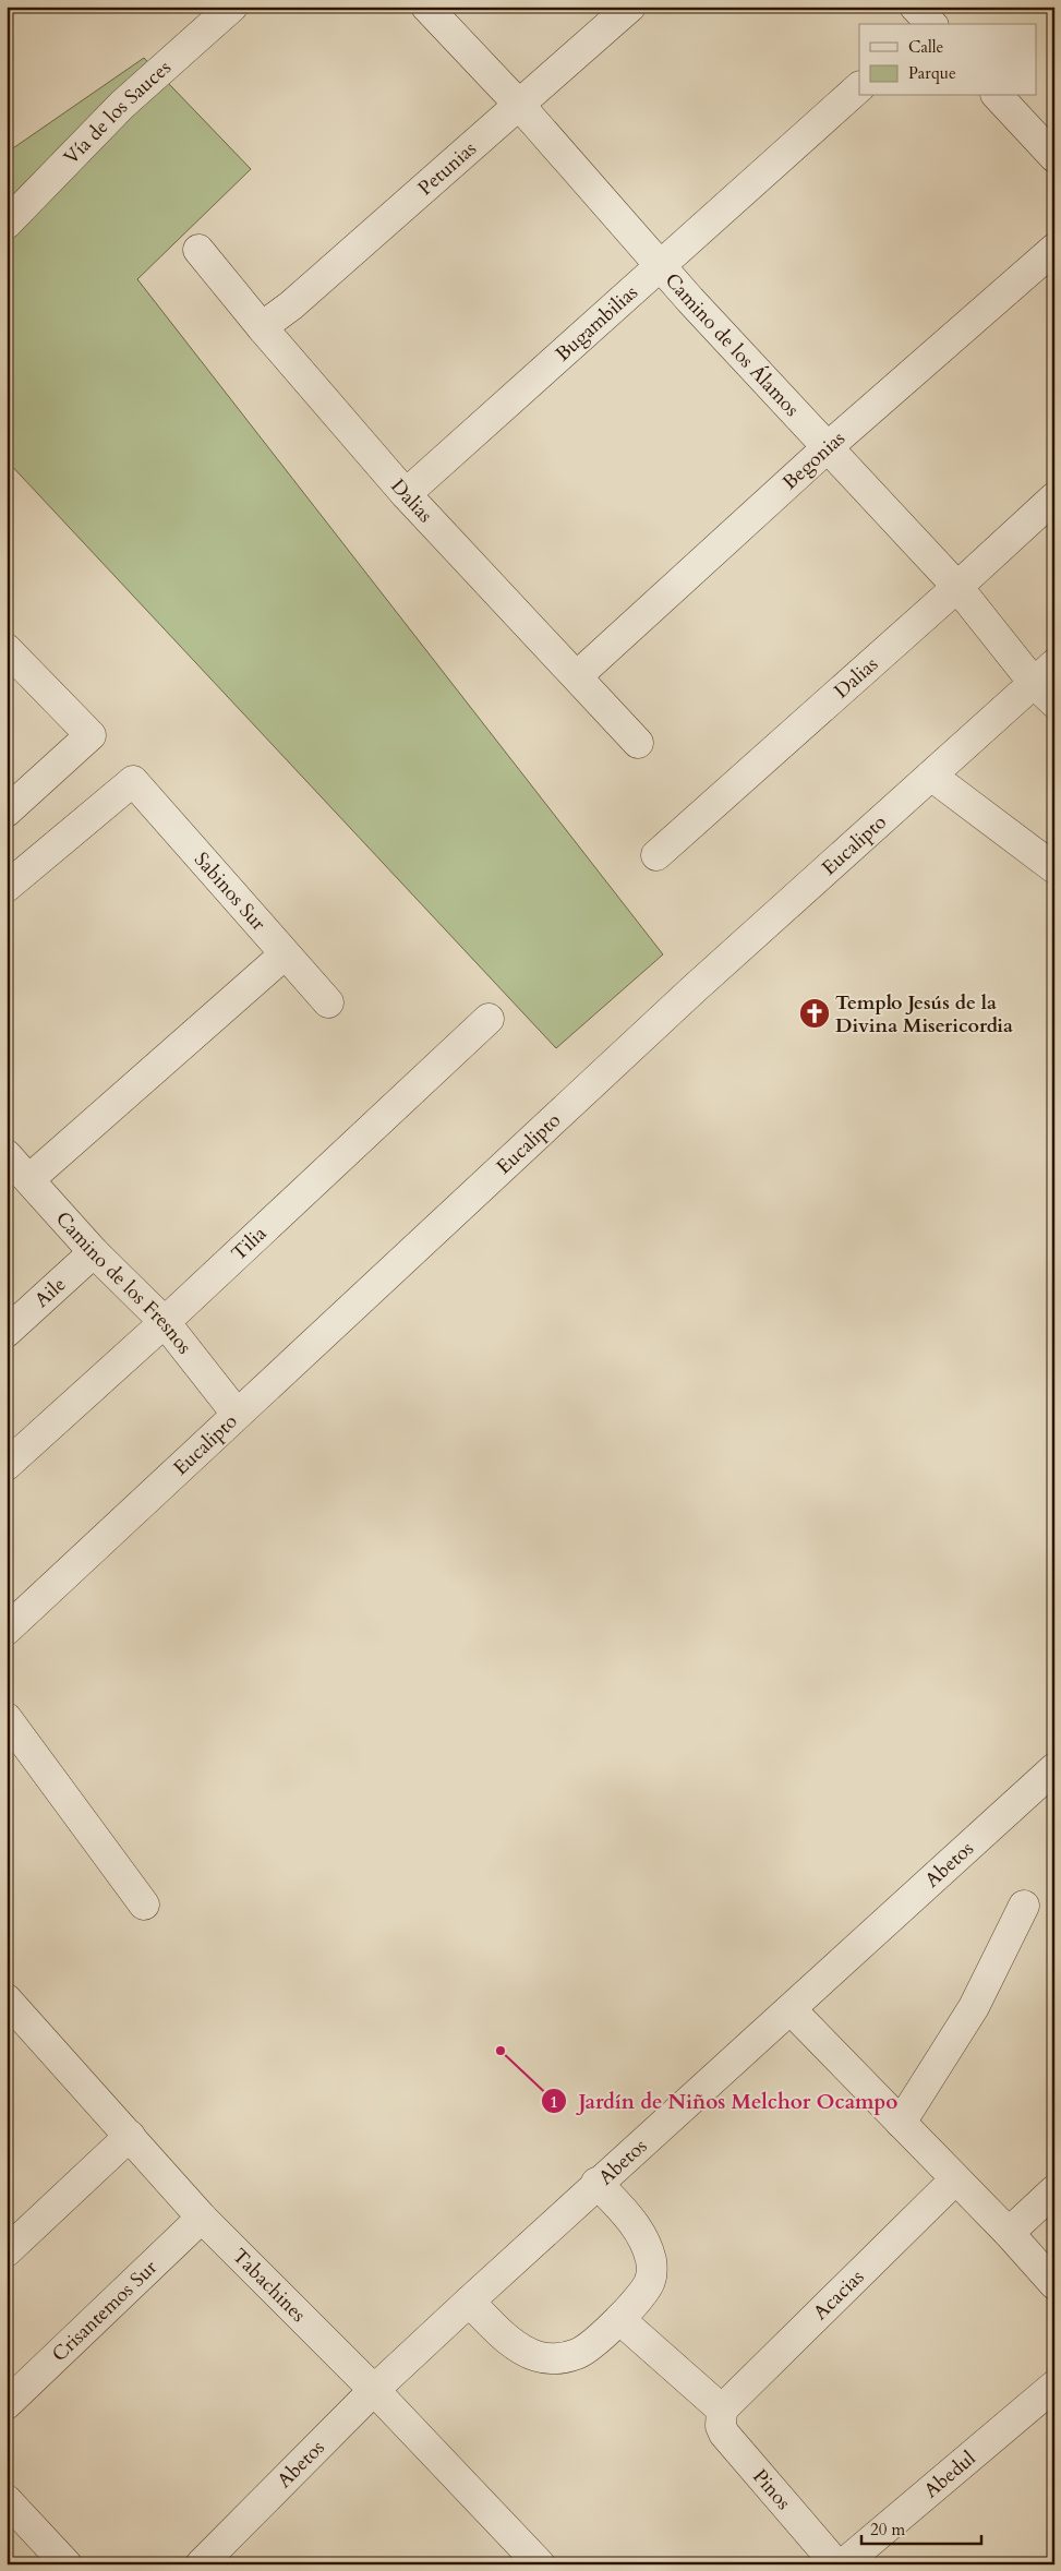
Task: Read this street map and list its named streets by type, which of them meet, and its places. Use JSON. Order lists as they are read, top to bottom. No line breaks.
{"streets":{"street":["Vía de los Sauces","Petunias","Bugambilias","Camino de los Álamos","Begonias","Dalias","Eucalipto","Sabinos Sur","Tilia","Camino de los Fresnos","Aile","Abetos","Tabachines","Acacias","Crisantemos Sur","Abedul","Pinos"]},"crossings":[["Petunias","Camino de los Álamos"],["Petunias","Dalias"],["Bugambilias","Camino de los Álamos"],["Bugambilias","Dalias"],["Camino de los Álamos","Begonias"],["Camino de los Álamos","Dalias"],["Camino de los Álamos","Eucalipto"],["Begonias","Dalias"],["Eucalipto","Camino de los Fresnos"],["Tilia","Camino de los Fresnos"],["Camino de los Fresnos","Aile"],["Abetos","Tabachines"],["Tabachines","Crisantemos Sur"],["Acacias","Pinos"]],"places":{"church":["Templo Jesús de la Divina Misericordia"],"other":["Jardín de Niños Melchor Ocampo"]},"legend":["Calle","Parque"],"scale_bar":"20 m"}
